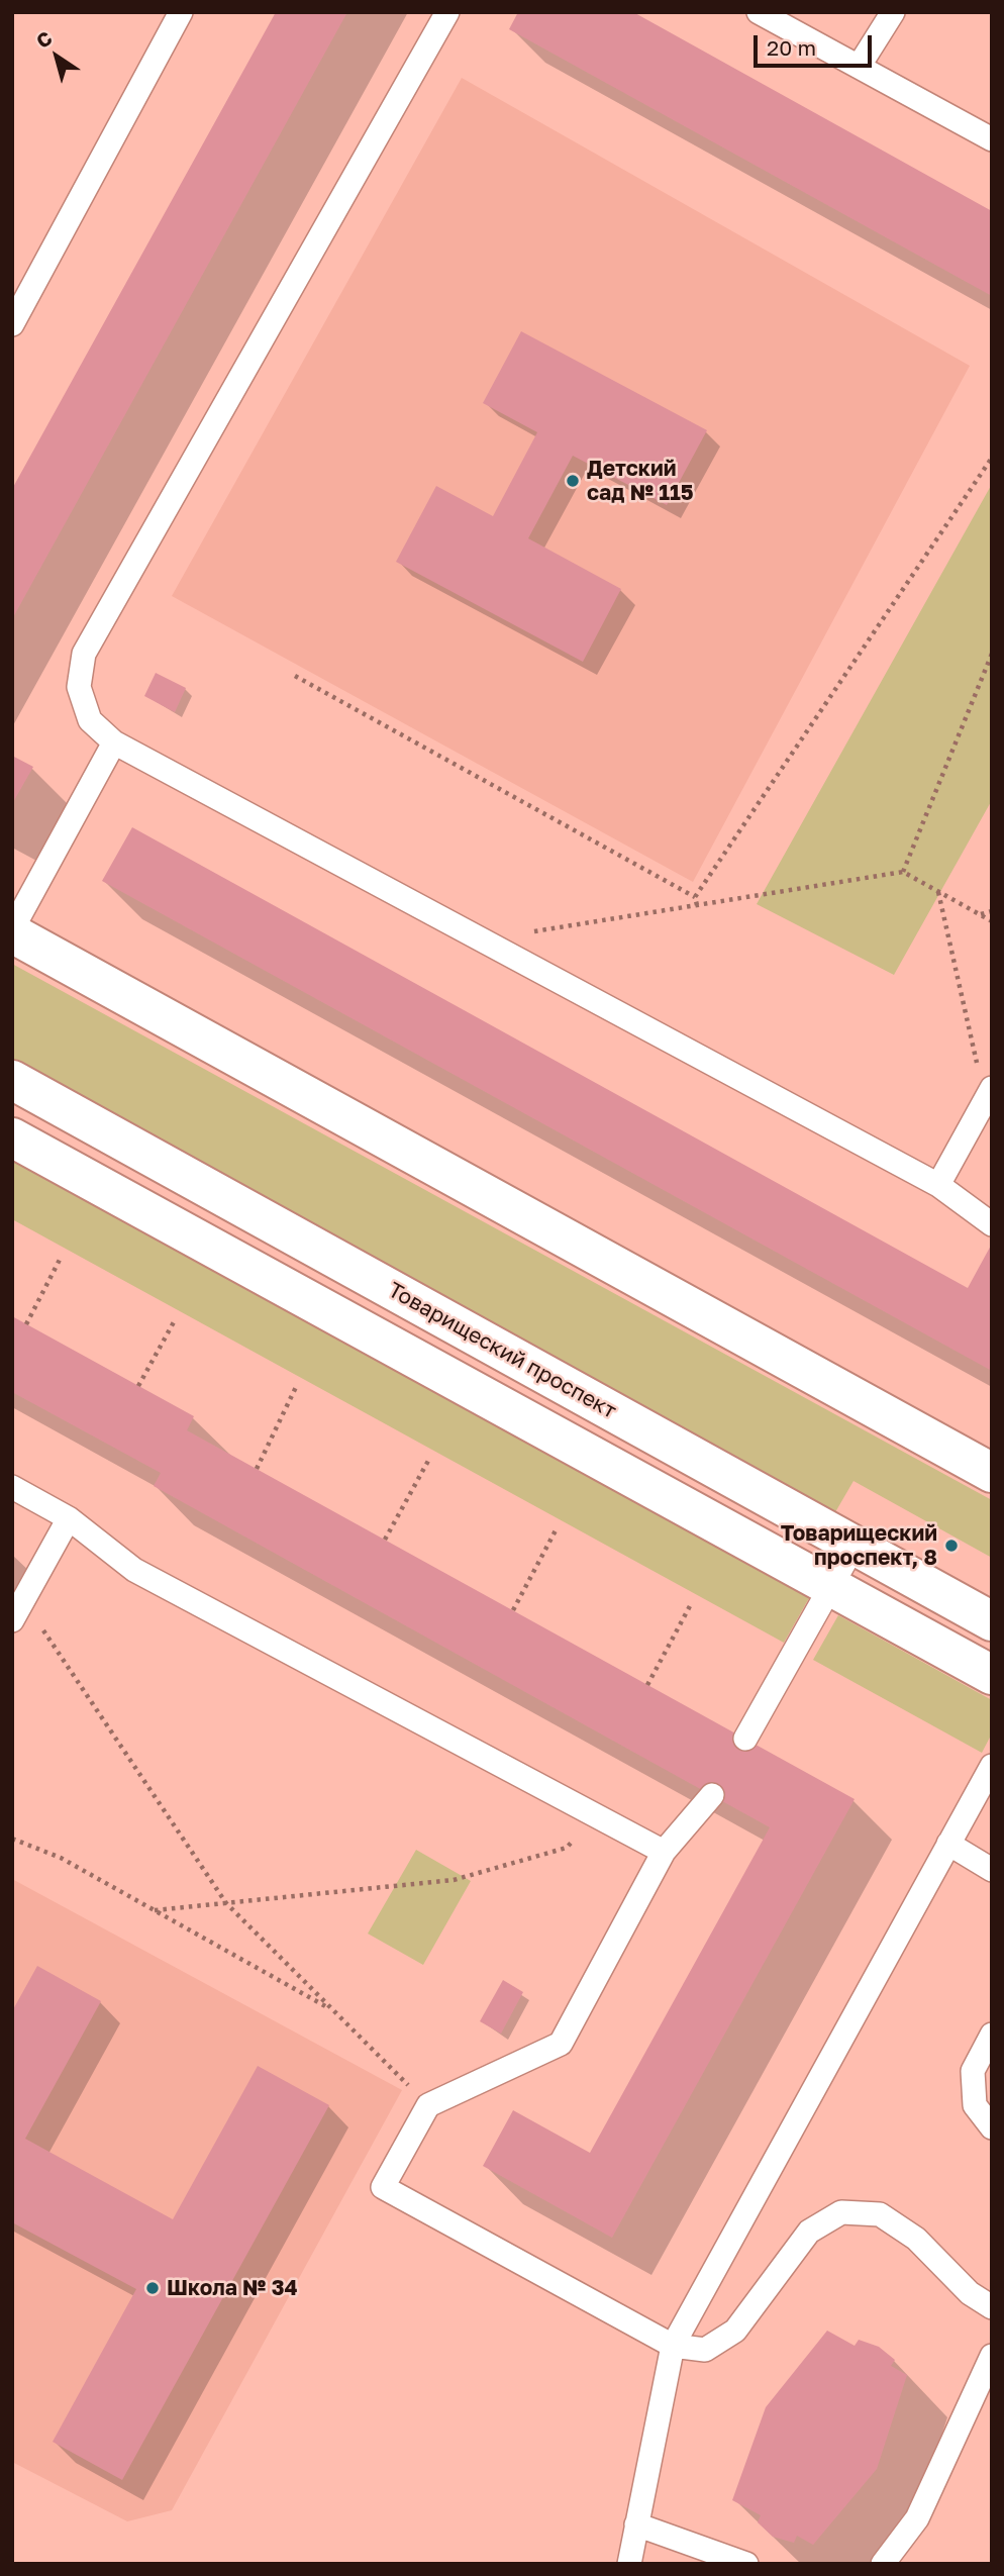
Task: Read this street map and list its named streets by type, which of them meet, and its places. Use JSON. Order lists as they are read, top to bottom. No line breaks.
{"streets":{"street":["Товарищеский проспект"]},"places":["Детский сад № 115","Товарищеский проспект, 8","Школа № 34"],"scale_bar":"20 m","north":"top left"}
